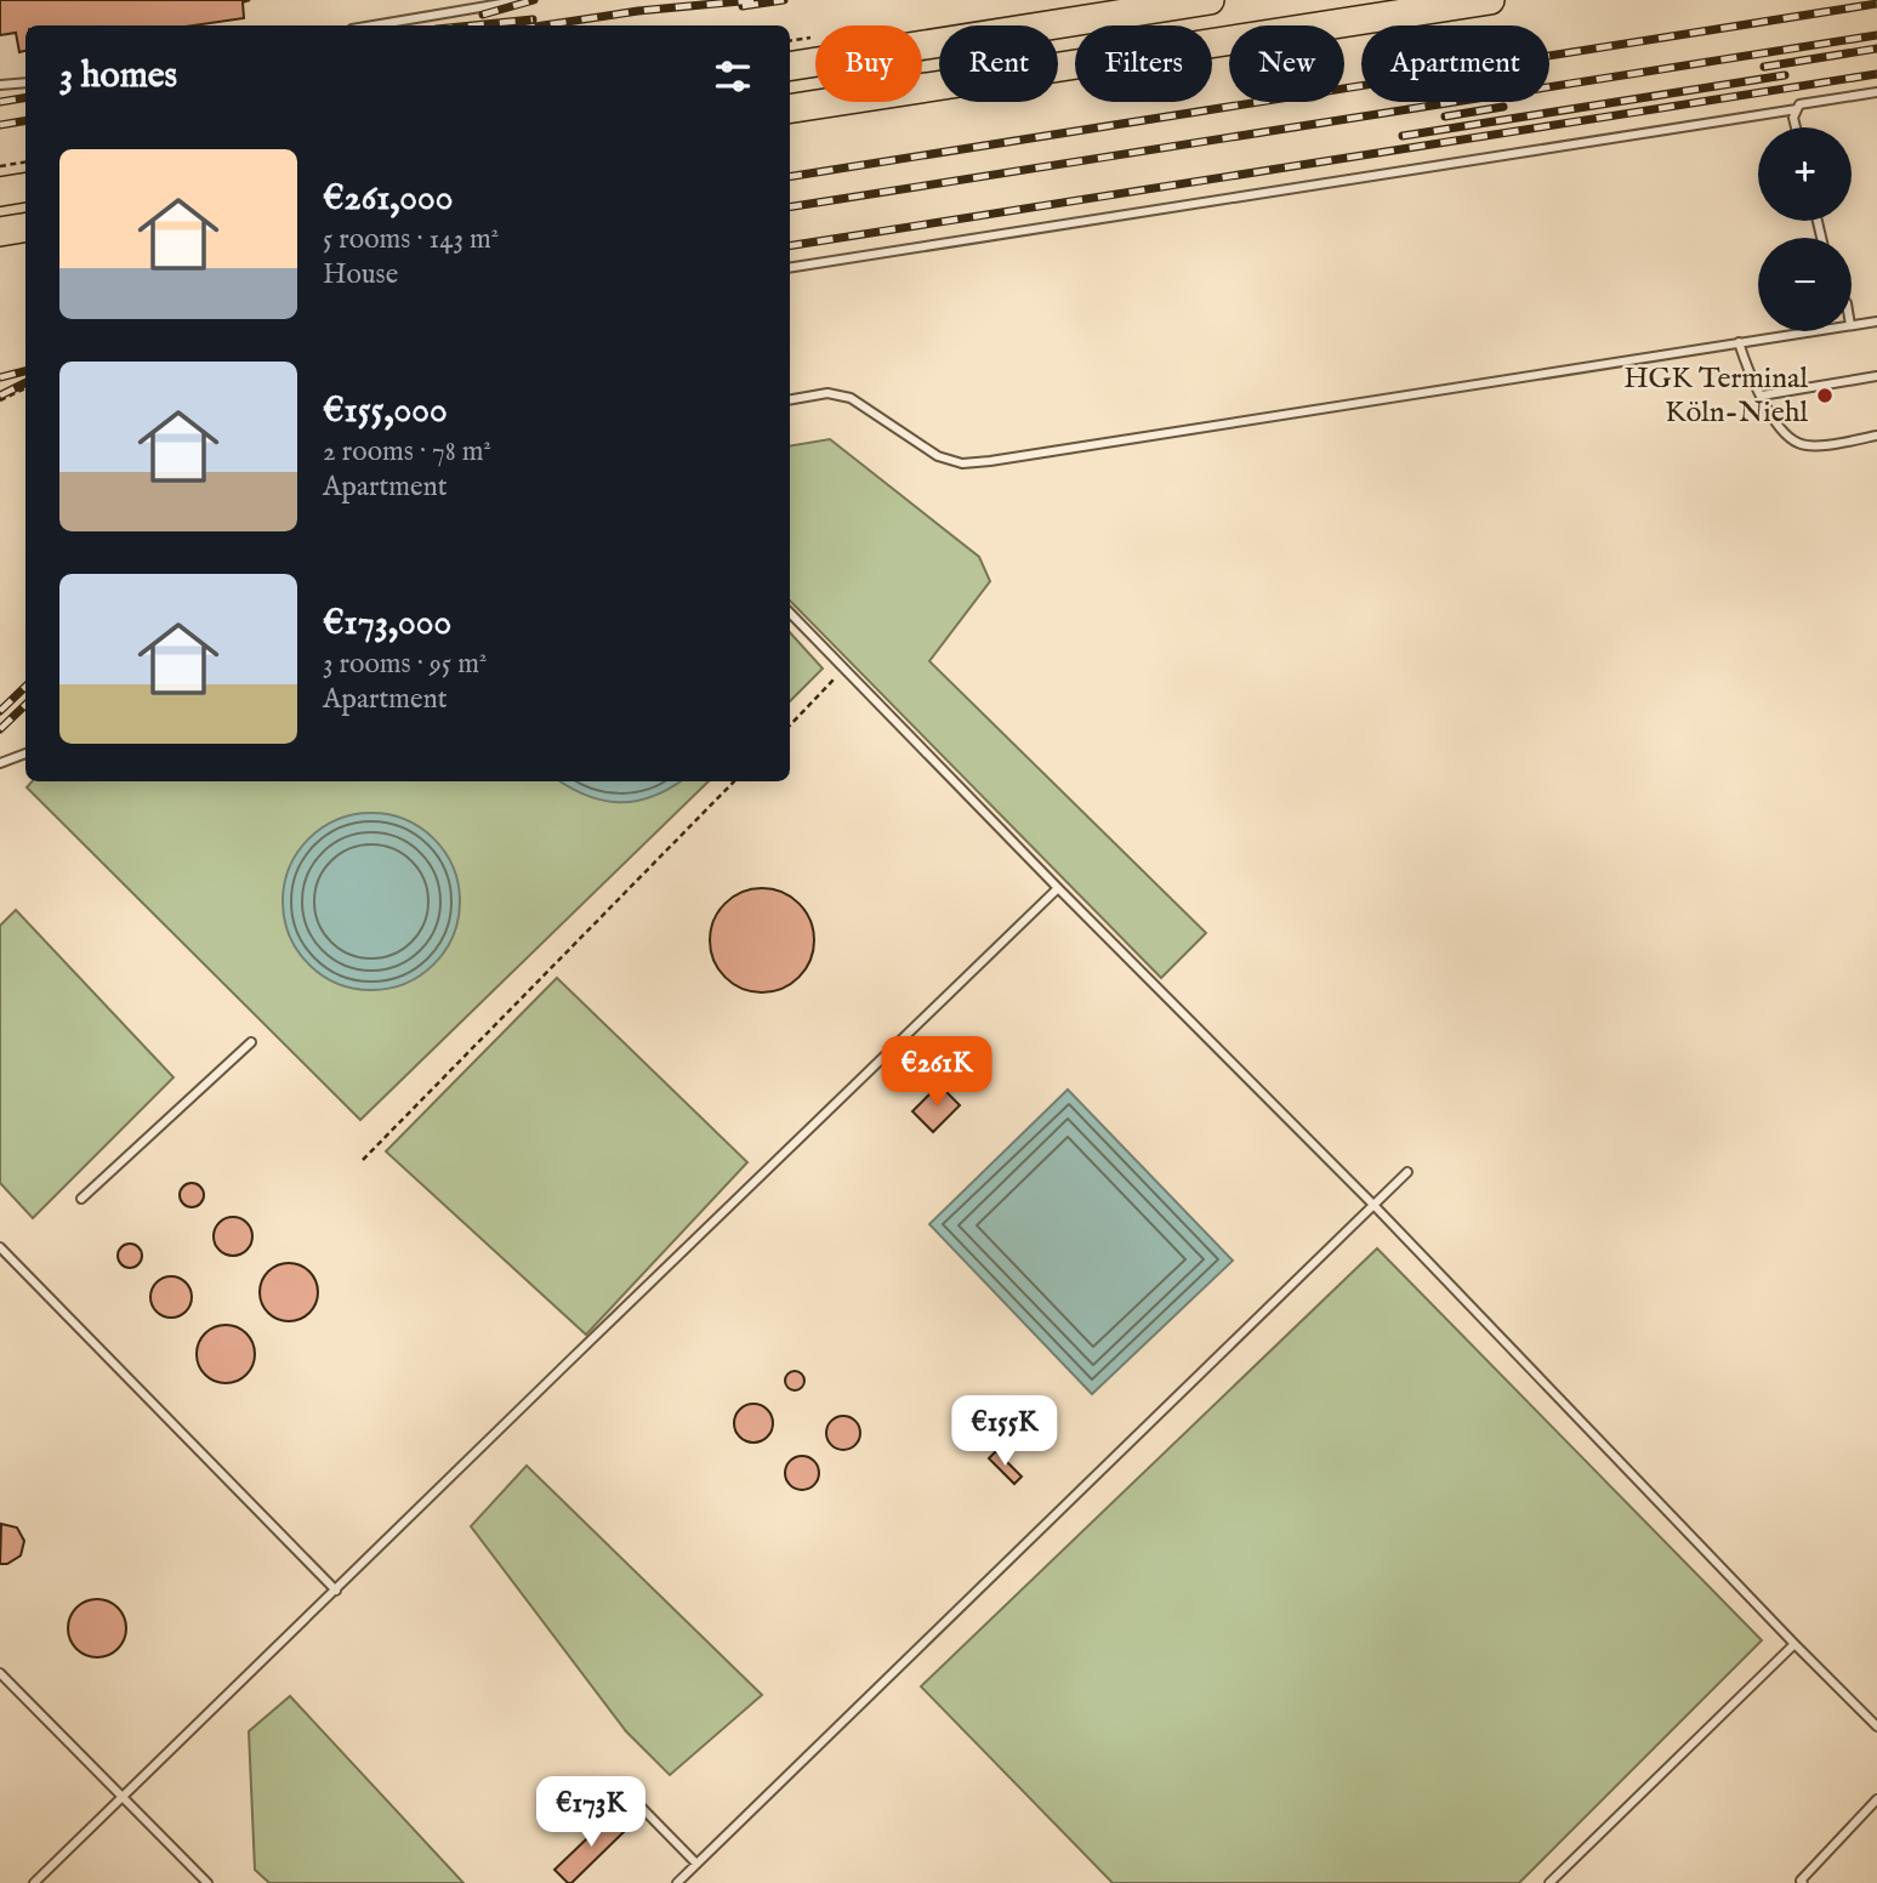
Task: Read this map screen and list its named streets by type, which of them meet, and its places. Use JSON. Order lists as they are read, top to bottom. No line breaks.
{"places":["HGK Terminal Köln-Niehl"],"page":{"chip":["Buy","Rent","Filters","New","Apartment"],"heading":"3 homes","map_buttons":["+","−"],"list":[{"name":"€261,000","note":"5 rooms · 143 m² · House"},{"name":"€155,000","note":"2 rooms · 78 m² · Apartment"},{"name":"€173,000","note":"3 rooms · 95 m² · Apartment"}],"price":["€261K","€155K","€173K"]}}
